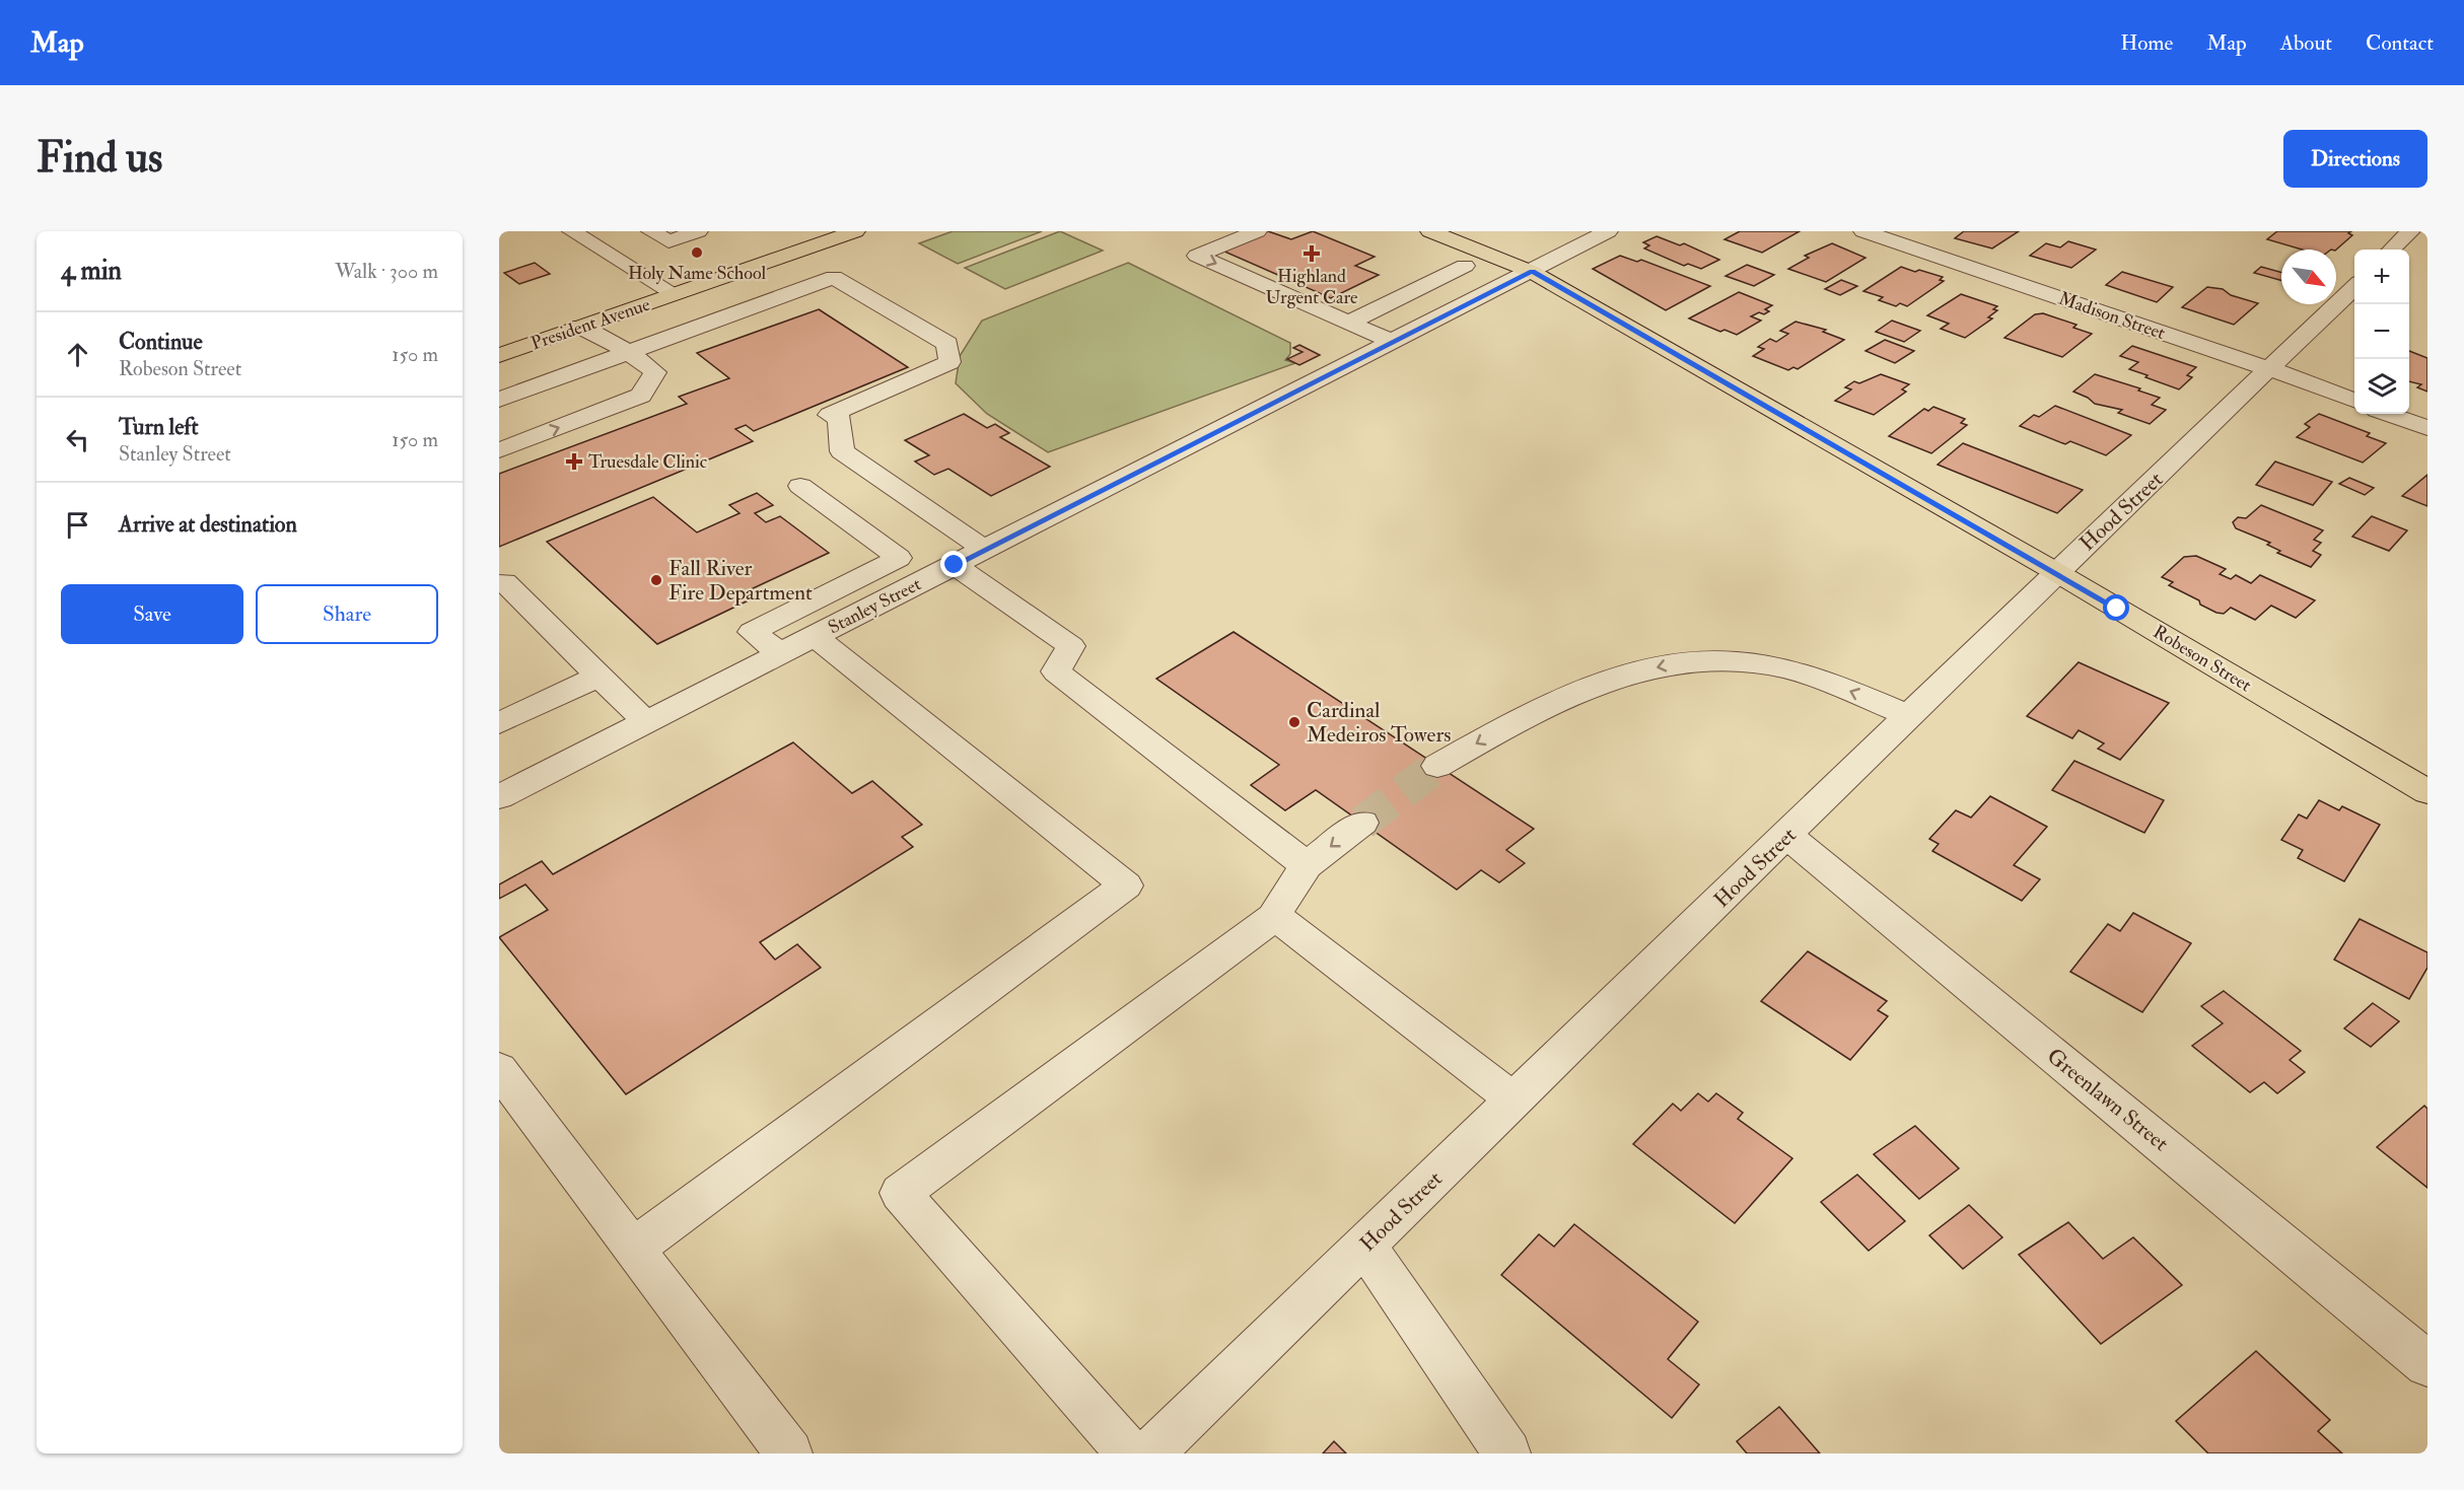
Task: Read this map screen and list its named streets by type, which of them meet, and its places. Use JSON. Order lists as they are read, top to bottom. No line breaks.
{"streets":{"main road":["President Avenue","Robeson Street"],"street":["Madison Street","Hood Street","Stanley Street","Greenlawn Street"]},"crossings":[["Madison Street","Hood Street"],["Hood Street","Robeson Street"],["Hood Street","Greenlawn Street"],["Stanley Street","Robeson Street"]],"places":{"other":["Holy Name School","Fall River Fire Department","Cardinal Medeiros Towers"],"health":["Highland Urgent Care","Truesdale Clinic"]},"north":"bottom right","page":{"header":"Map","nav":["Home","Map","About","Contact"],"buttons":["Directions",["Save","Share"]],"title":"Find us","heading":["4 min","Walk · 300 m"],"map_buttons":["+","−"],"list":[["Continue","Robeson Street","150 m"],["Turn left","Stanley Street","150 m"],"Arrive at destination"]}}
